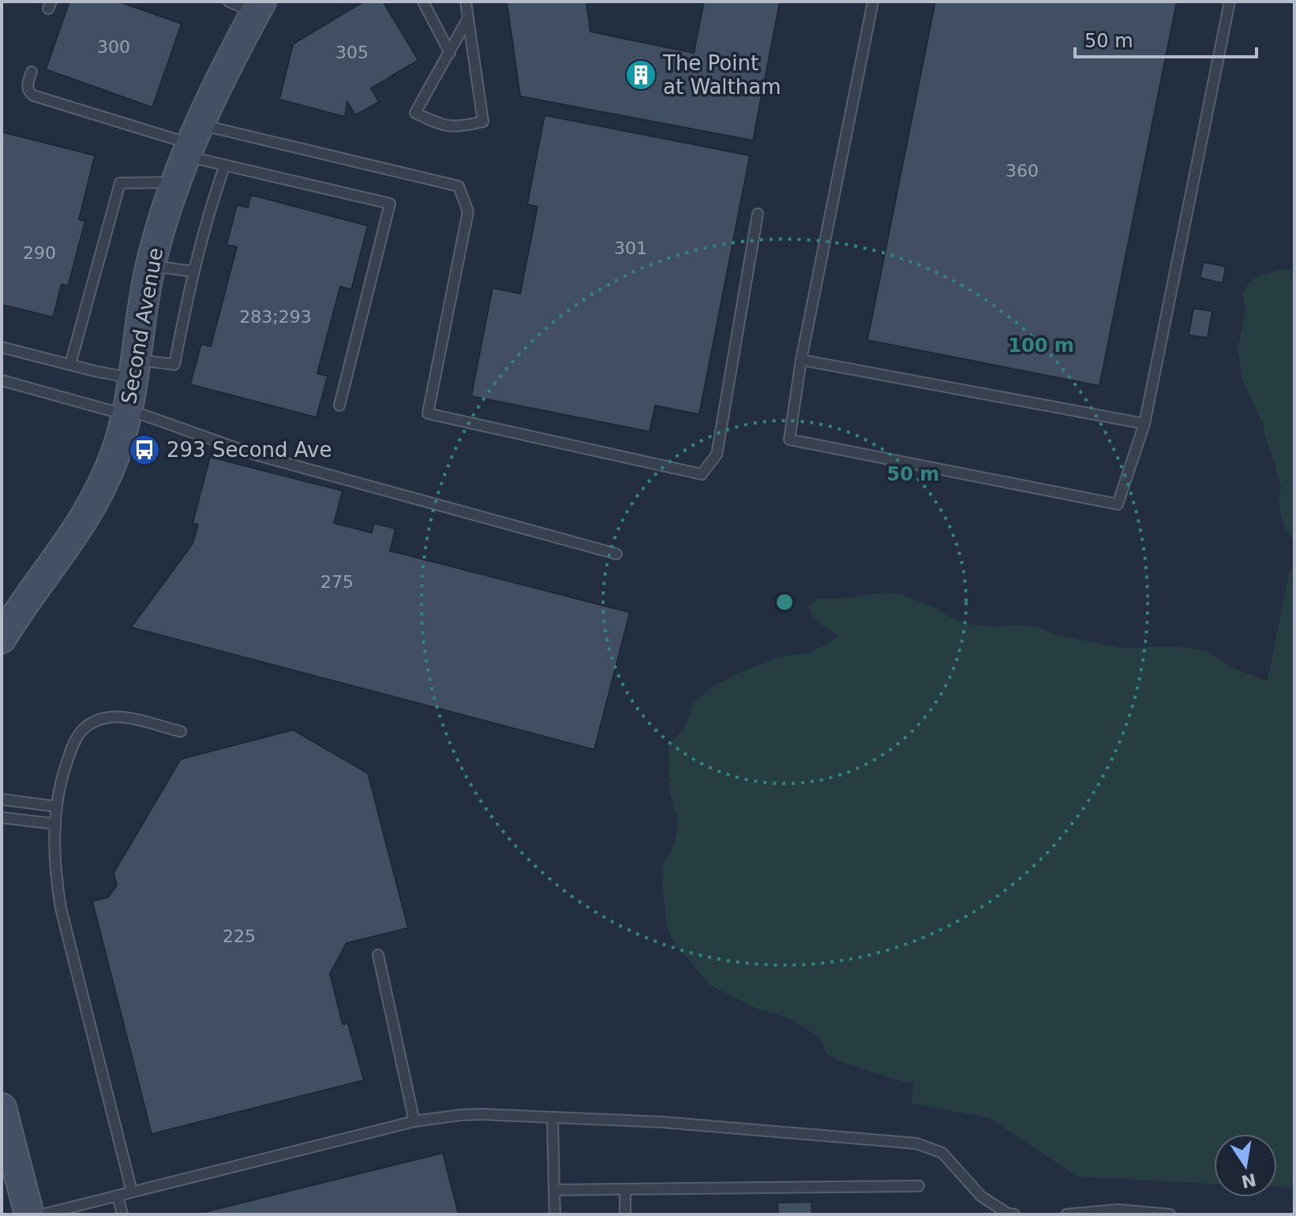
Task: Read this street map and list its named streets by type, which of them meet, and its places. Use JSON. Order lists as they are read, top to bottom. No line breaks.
{"streets":{"street":["Second Avenue"]},"places":{"building":["The Point at Waltham"],"bus stop":["293 Second Ave"]},"house_numbers":["300","305","360","301","290","283;293","275","225"],"scale_bar":"50 m","north":"bottom","rings":["100 m","50 m"]}
